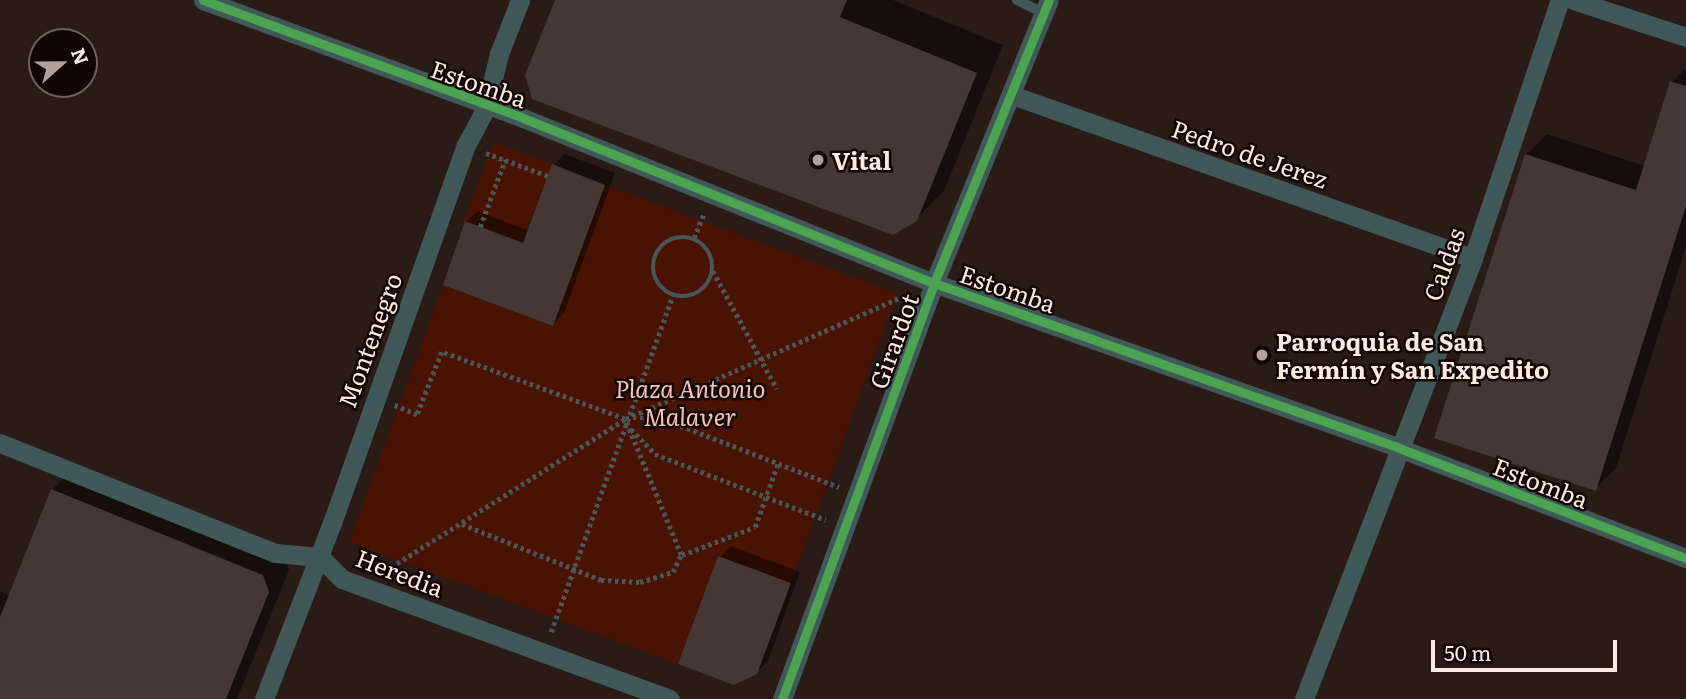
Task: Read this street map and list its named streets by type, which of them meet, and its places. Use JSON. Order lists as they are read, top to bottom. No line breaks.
{"streets":{"street":["Estomba","Pedro de Jerez","Caldas","Montenegro","Girardot","Heredia"]},"crossings":[["Estomba","Caldas"],["Estomba","Montenegro"],["Estomba","Girardot"],["Pedro de Jerez","Caldas"],["Pedro de Jerez","Girardot"],["Montenegro","Heredia"]],"parks":["Plaza Antonio Malaver"],"places":["Vital","Parroquia de San Fermín y San Expedito"],"scale_bar":"50 m","north":"right"}
